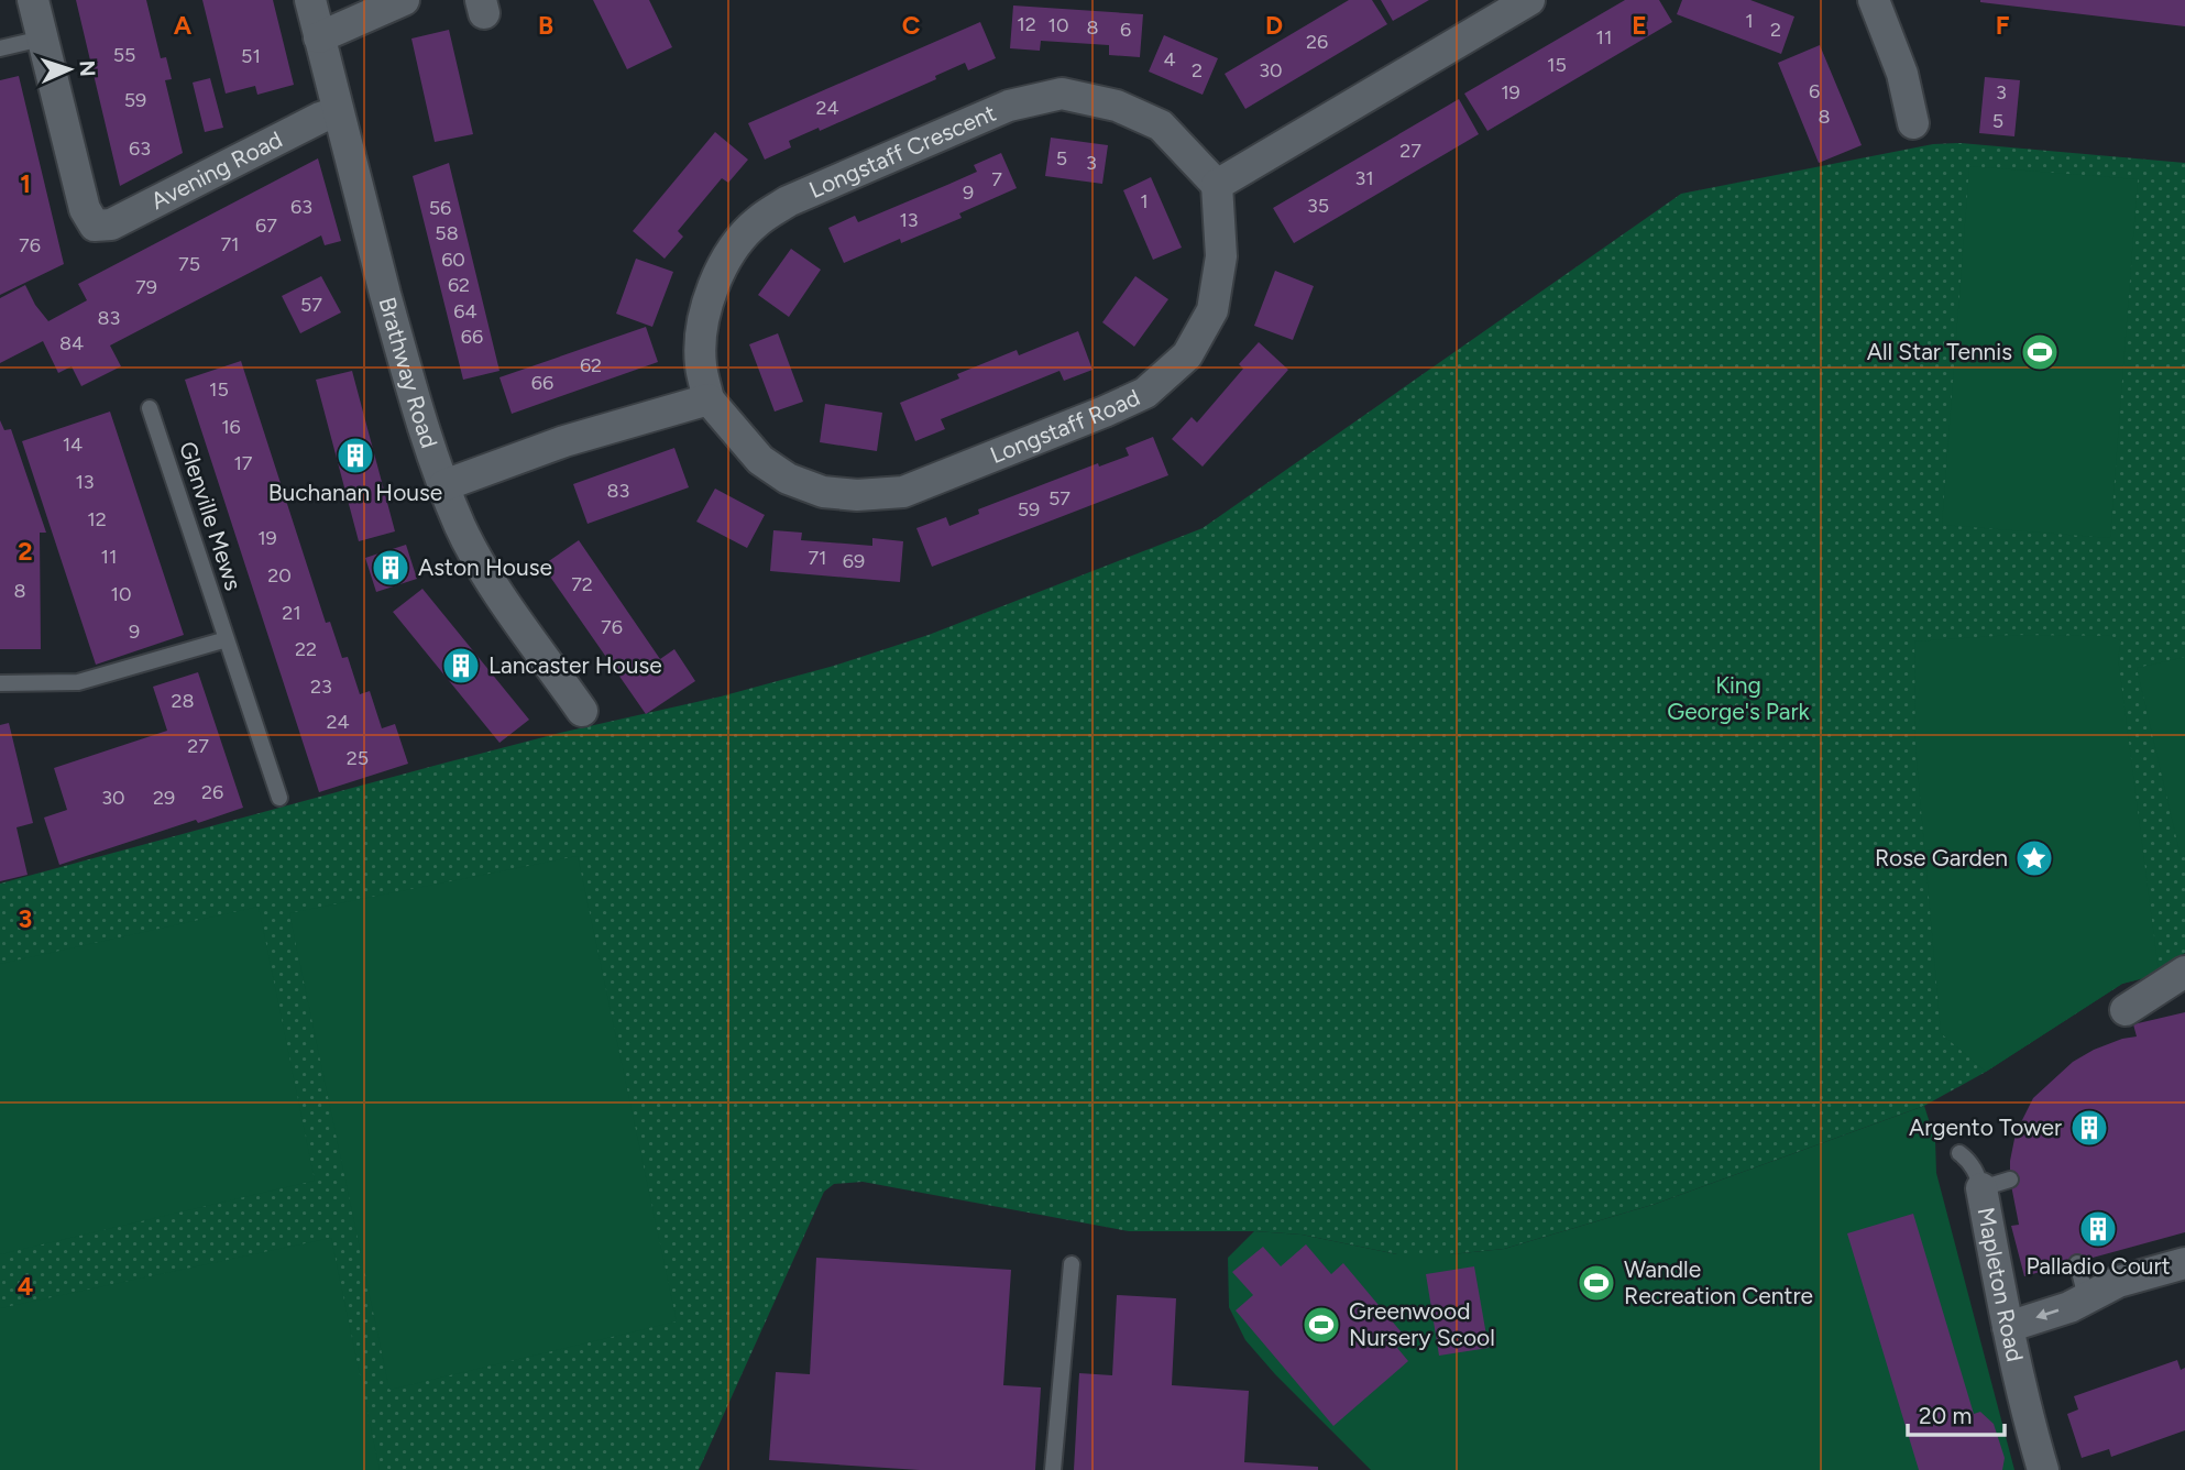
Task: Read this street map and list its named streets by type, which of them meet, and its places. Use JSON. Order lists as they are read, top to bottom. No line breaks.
{"streets":{"street":["Longstaff Crescent","Avening Road","Brathway Road","Longstaff Road","Mapleton Road"],"lane":["Glenville Mews"]},"crossings":[["Longstaff Crescent","Longstaff Road"],["Avening Road","Brathway Road"]],"parks":["King George's Park"],"places":{"sports":["All Star Tennis","Wandle Recreation Centre","Greenwood Nursery Scool"],"building":["Buchanan House","Aston House","Lancaster House","Argento Tower","Palladio Court"],"place":["Rose Garden"]},"house_numbers":["1","12","10","8","6","2","11","26","55","51","4","15","2","30","6","19","3","59","24","8","5","63","27","5","3","31","7","9","1","35","63","56","13","67","58","71","76","60","75","62","79","57","64","83","66","84","62","66","15","16","14","17","13","83","57","59","12","19","11","71","69","20","72","8","10","21","76","9","22","23","28","24","27","25","26","30","29"],"scale_bar":"20 m","north":"right","grid":{"columns":["A","B","C","D","E","F"],"rows":["1","2","3","4"]}}
